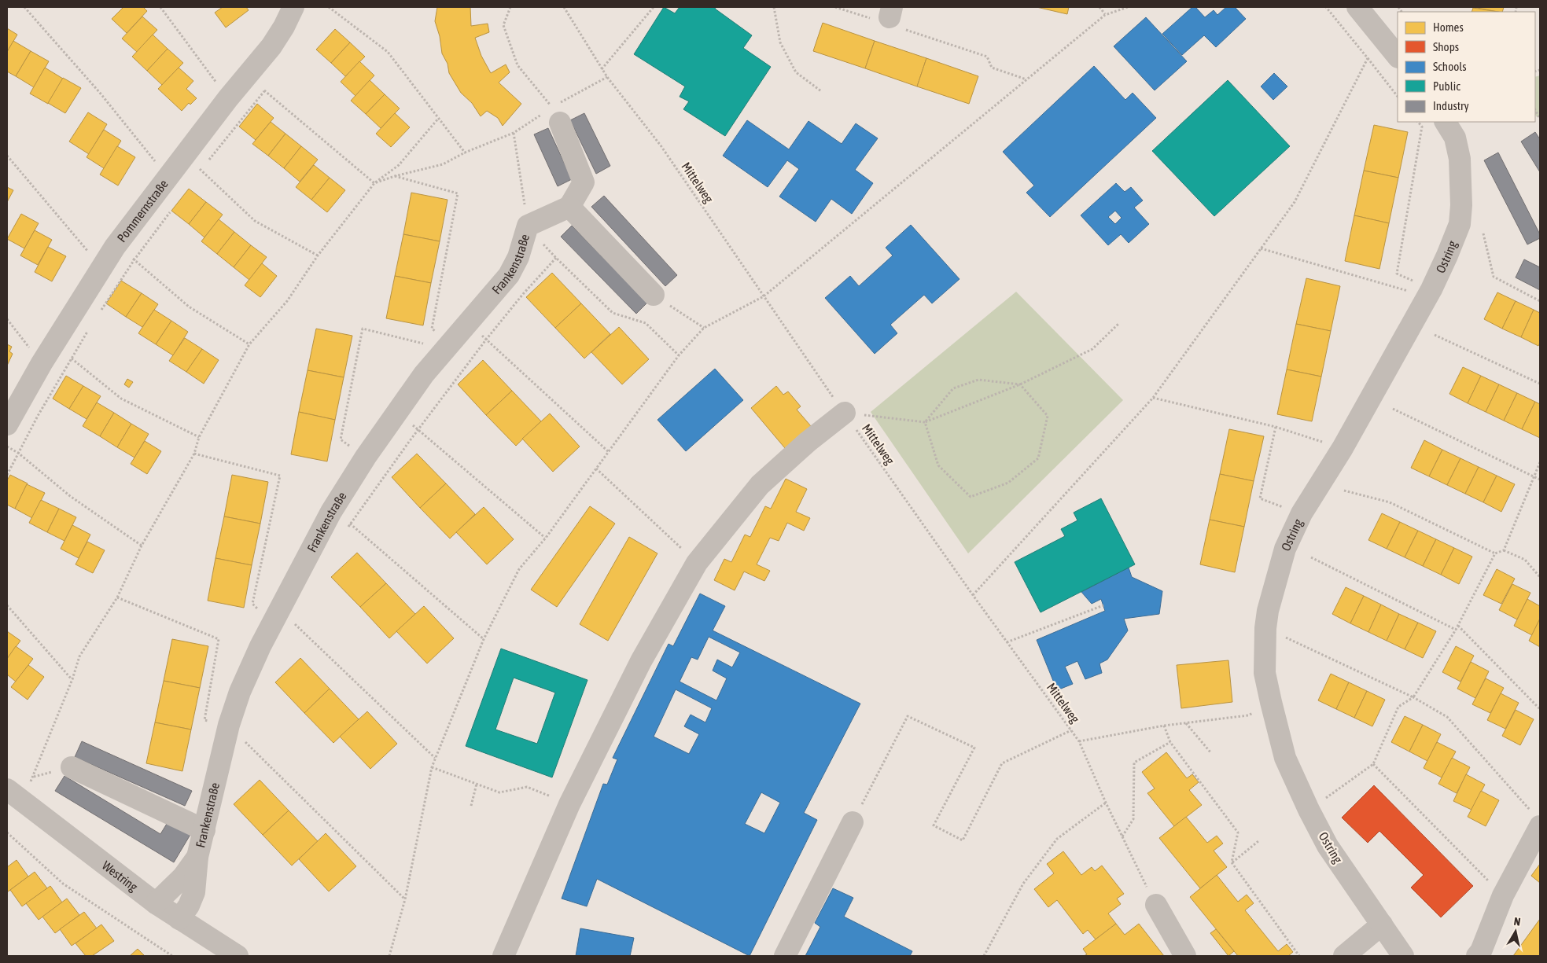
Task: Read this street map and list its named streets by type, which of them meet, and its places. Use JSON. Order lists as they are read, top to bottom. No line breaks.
{"streets":{"street":["Pommernstraße","Ostring","Frankenstraße","Westring"],"path":["Mittelweg"]},"crossings":[["Frankenstraße","Westring"]],"legend":["Homes","Shops","Schools","Public","Industry"],"north":"top"}
